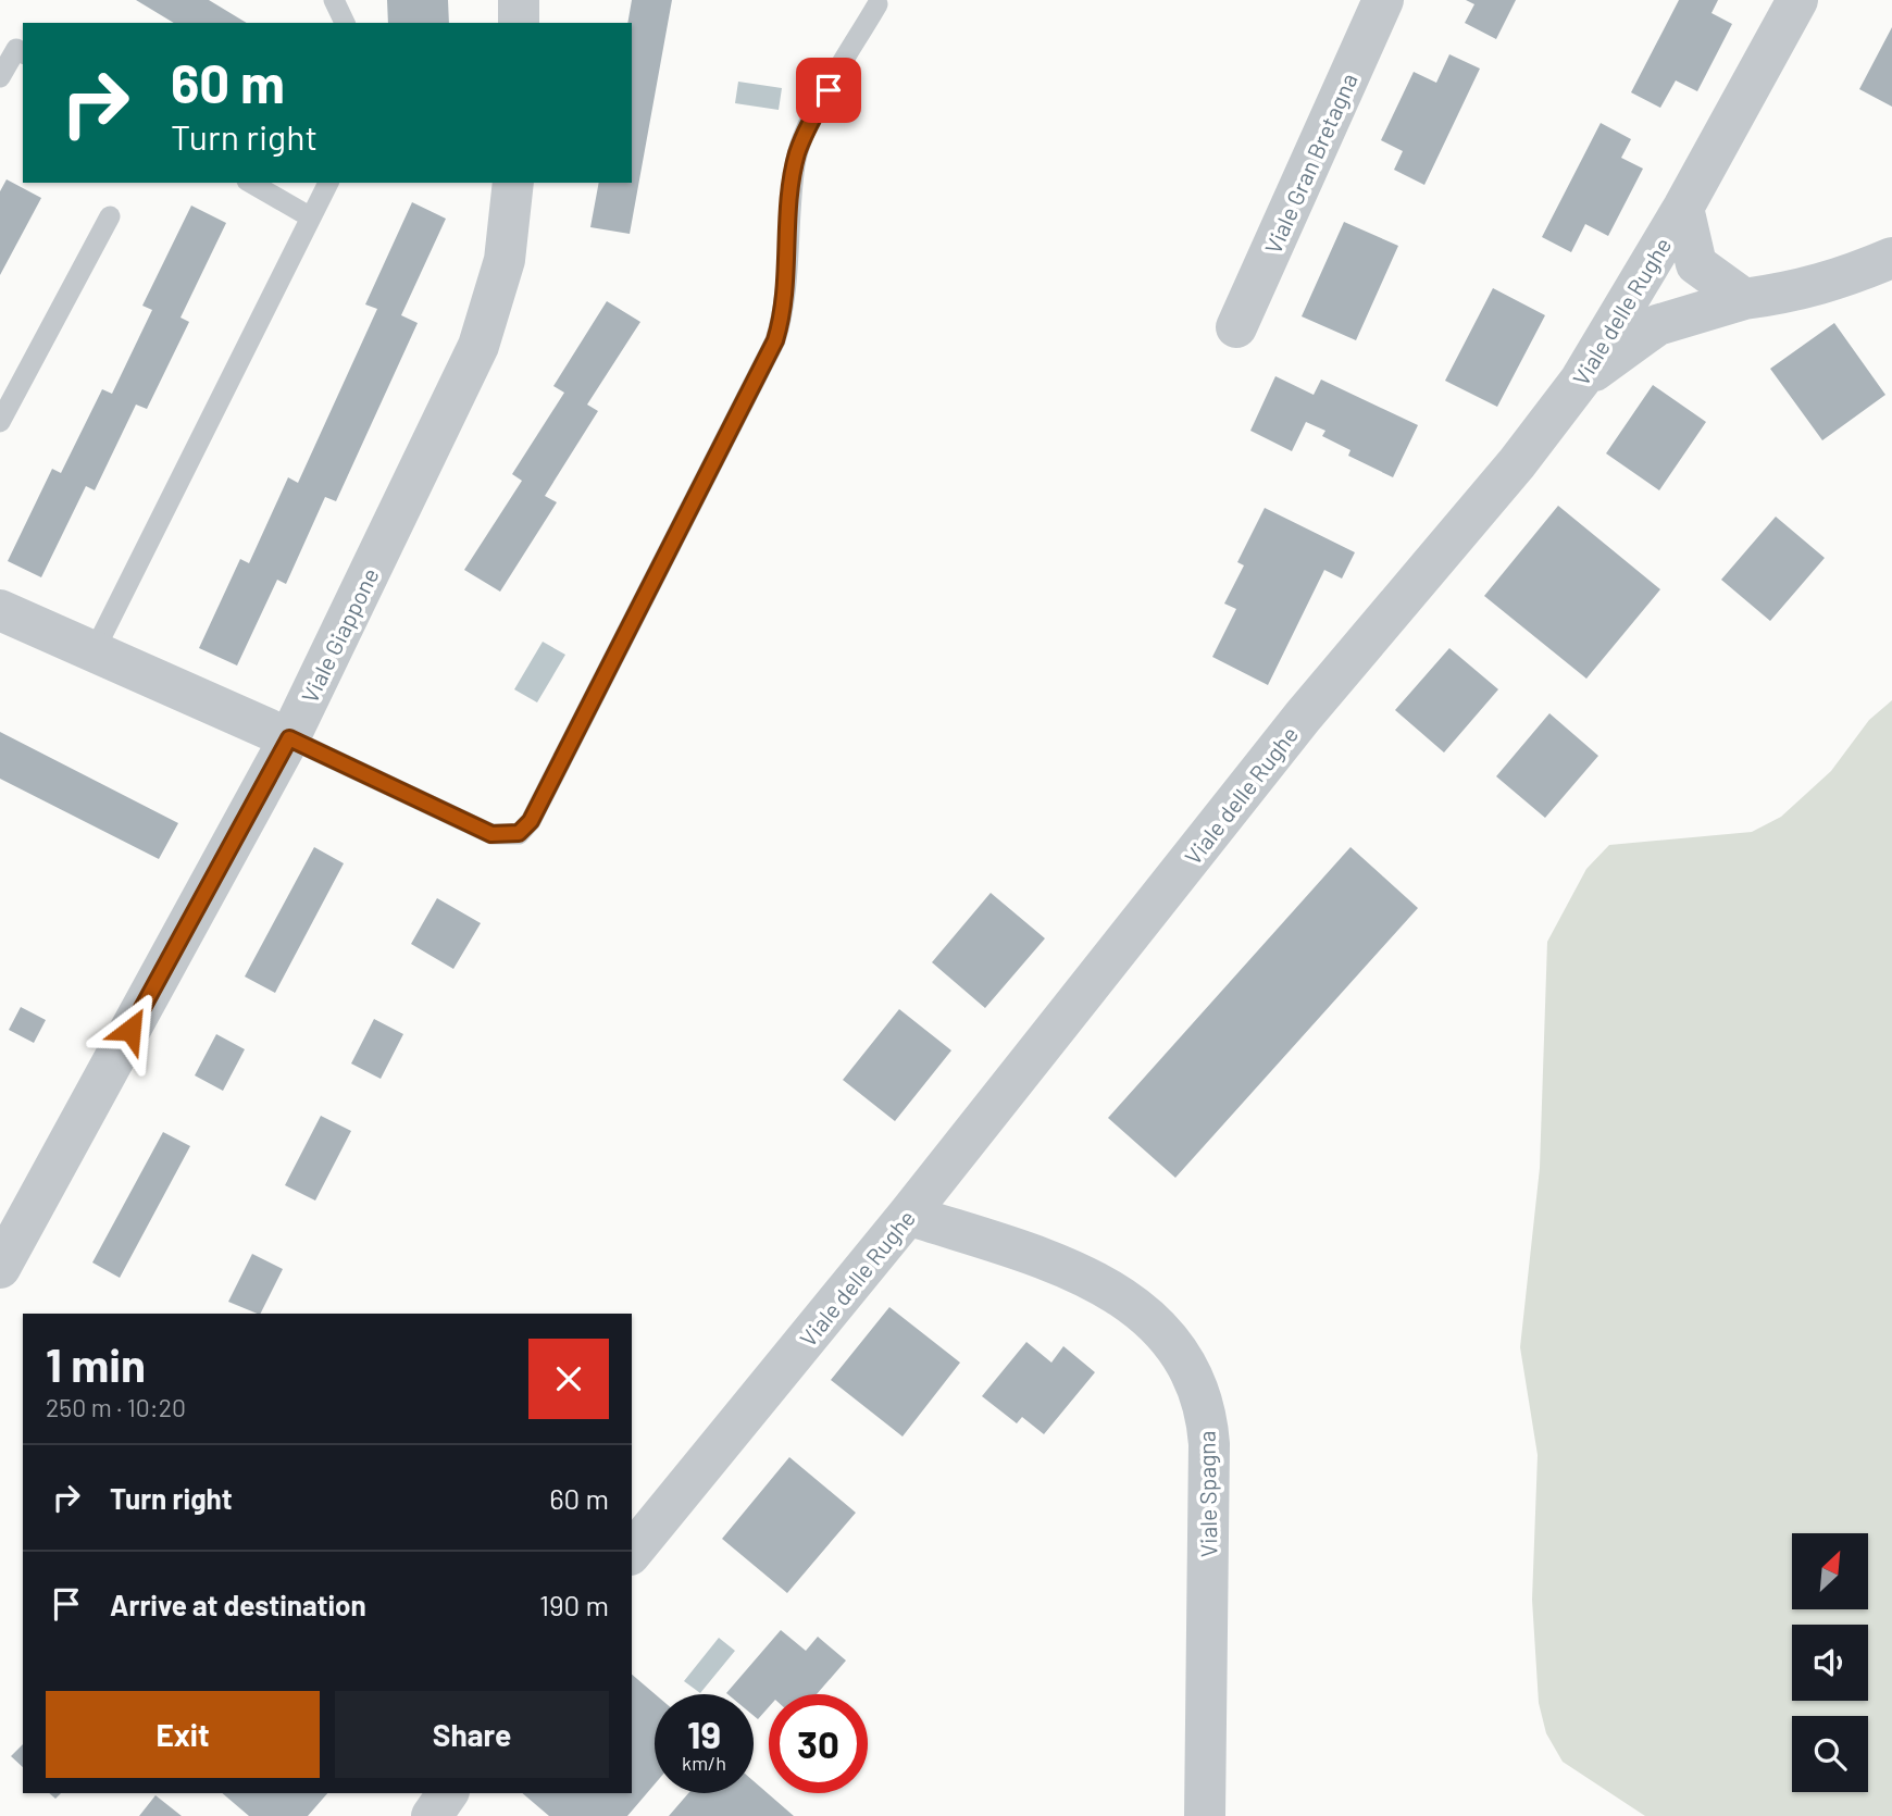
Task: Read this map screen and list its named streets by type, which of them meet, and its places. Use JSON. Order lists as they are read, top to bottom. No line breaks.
{"streets":{"street":["Viale Gran Bretagna","Viale delle Rughe","Viale Giappone","Viale Spagna"]},"crossings":[["Viale delle Rughe","Viale Spagna"]],"north":"top right","page":{"turn":["60 m","Turn right"],"heading":["1 min","250 m · 10:20"],"list":[{"name":"Turn right","value":"60 m"},{"name":"Arrive at destination","value":"190 m"}],"buttons":["Exit","Share"],"speed":"19 km/h","limit":"30"}}
